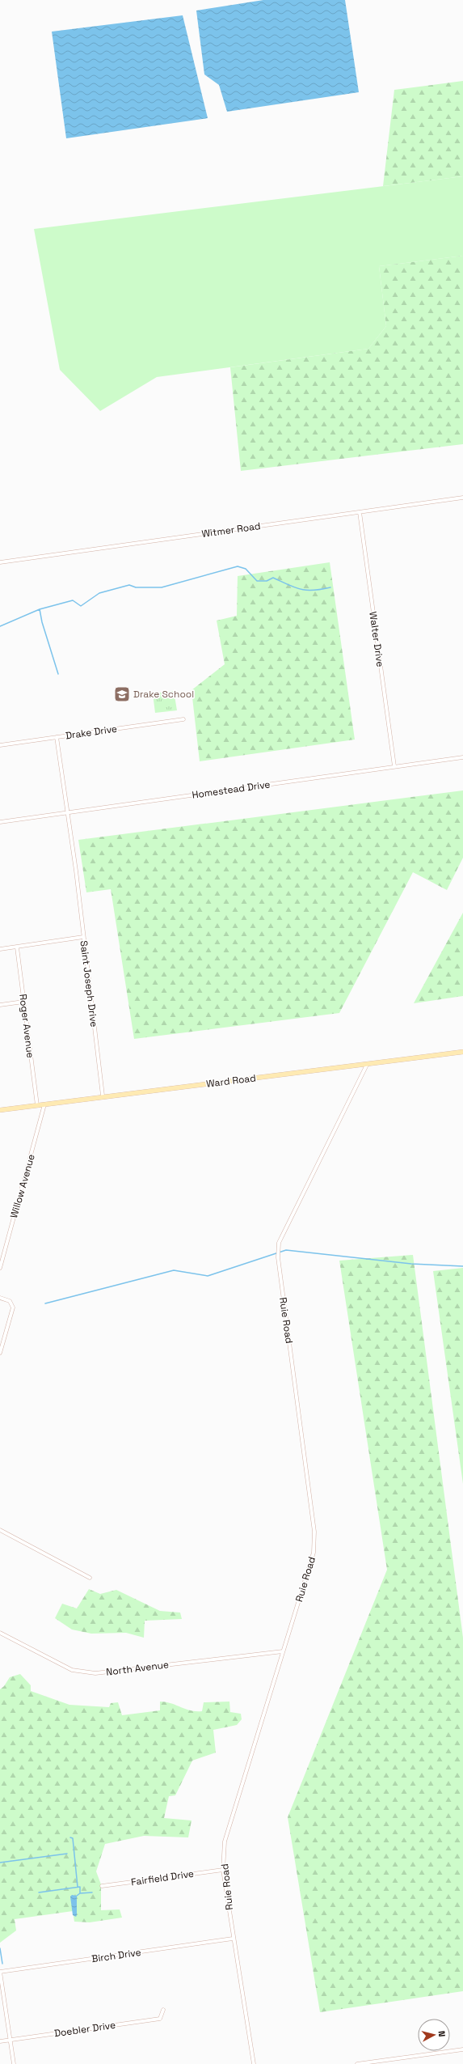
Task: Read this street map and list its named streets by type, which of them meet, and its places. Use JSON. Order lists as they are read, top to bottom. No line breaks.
{"streets":{"main road":["Ward Road"],"street":["Witmer Road","Walter Drive","Drake Drive","Homestead Drive","Saint Joseph Drive","Roger Avenue","Willow Avenue","Ruie Road","North Avenue","Fairfield Drive","Birch Drive","Doebler Drive"]},"crossings":[["Witmer Road","Walter Drive"],["Walter Drive","Homestead Drive"],["Drake Drive","Saint Joseph Drive"],["Homestead Drive","Saint Joseph Drive"],["Saint Joseph Drive","Ward Road"],["Roger Avenue","Ward Road"],["Ward Road","Willow Avenue"],["Ward Road","Ruie Road"],["Ruie Road","North Avenue"],["Ruie Road","Fairfield Drive"],["Ruie Road","Birch Drive"]],"places":{"school or university":["Drake School"]},"north":"right"}
